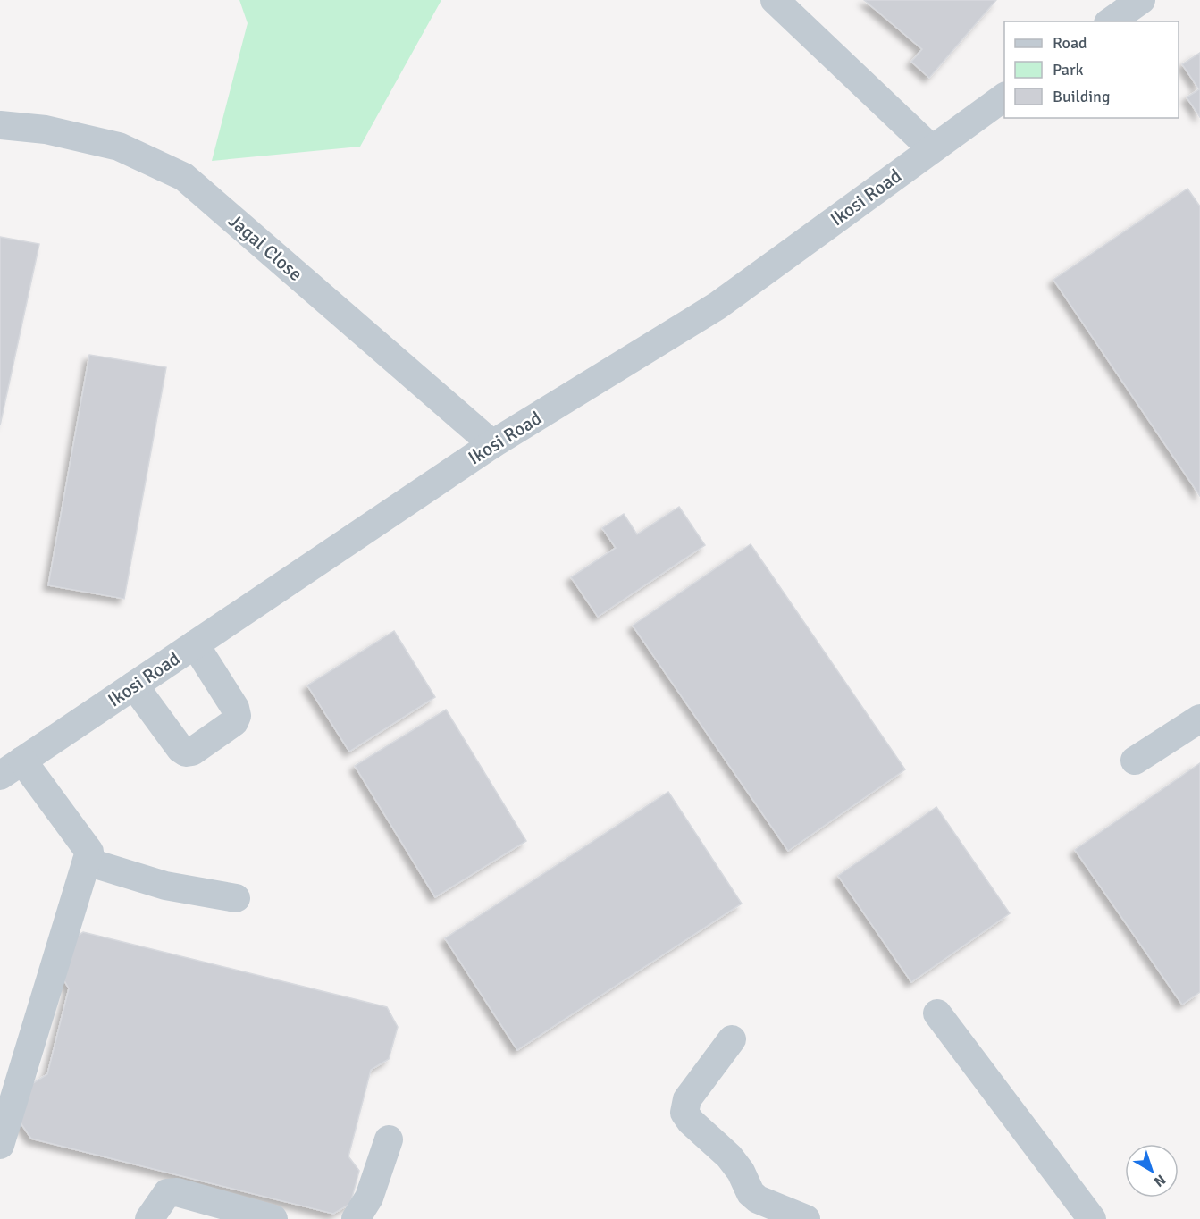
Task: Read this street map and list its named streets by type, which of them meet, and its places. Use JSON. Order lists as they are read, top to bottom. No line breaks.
{"streets":{"street":["Ikosi Road","Jagal Close"]},"crossings":[["Ikosi Road","Jagal Close"]],"legend":["Road","Park","Building"],"north":"bottom right"}
